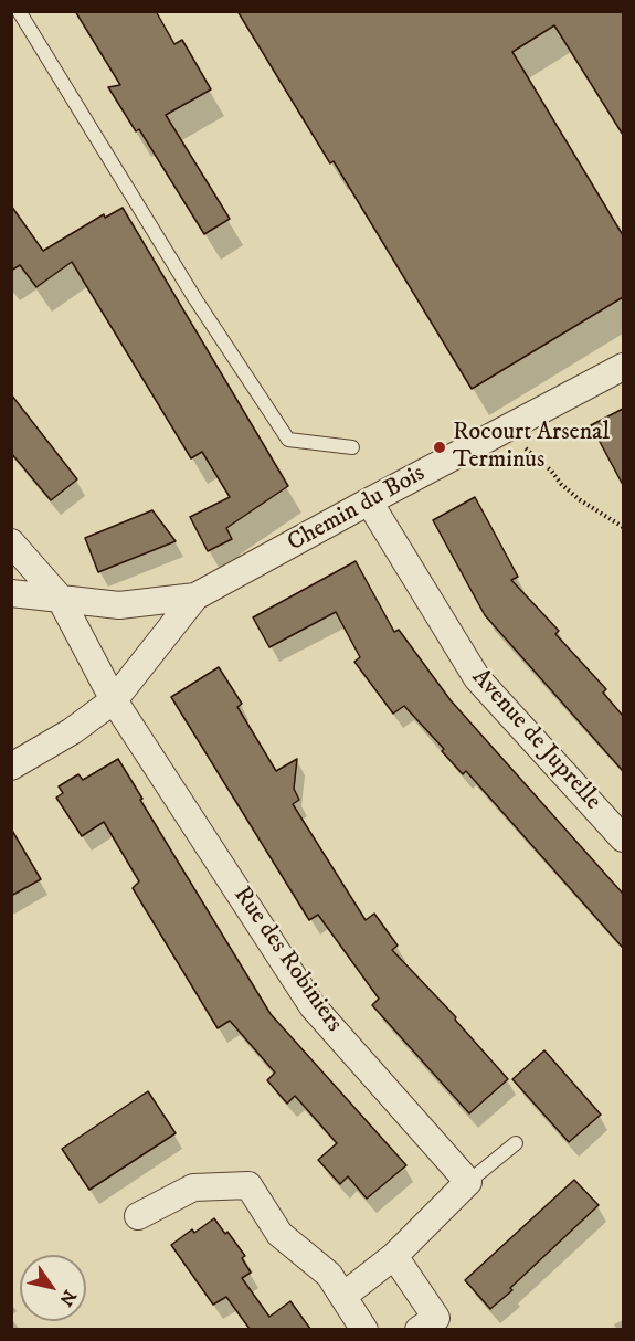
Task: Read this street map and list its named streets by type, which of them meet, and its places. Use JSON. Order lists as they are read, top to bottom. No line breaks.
{"streets":{"street":["Chemin du Bois","Avenue de Juprelle","Rue des Robiniers"]},"crossings":[["Chemin du Bois","Avenue de Juprelle"],["Chemin du Bois","Rue des Robiniers"]],"places":["Rocourt Arsenal Terminus"],"north":"bottom right"}
